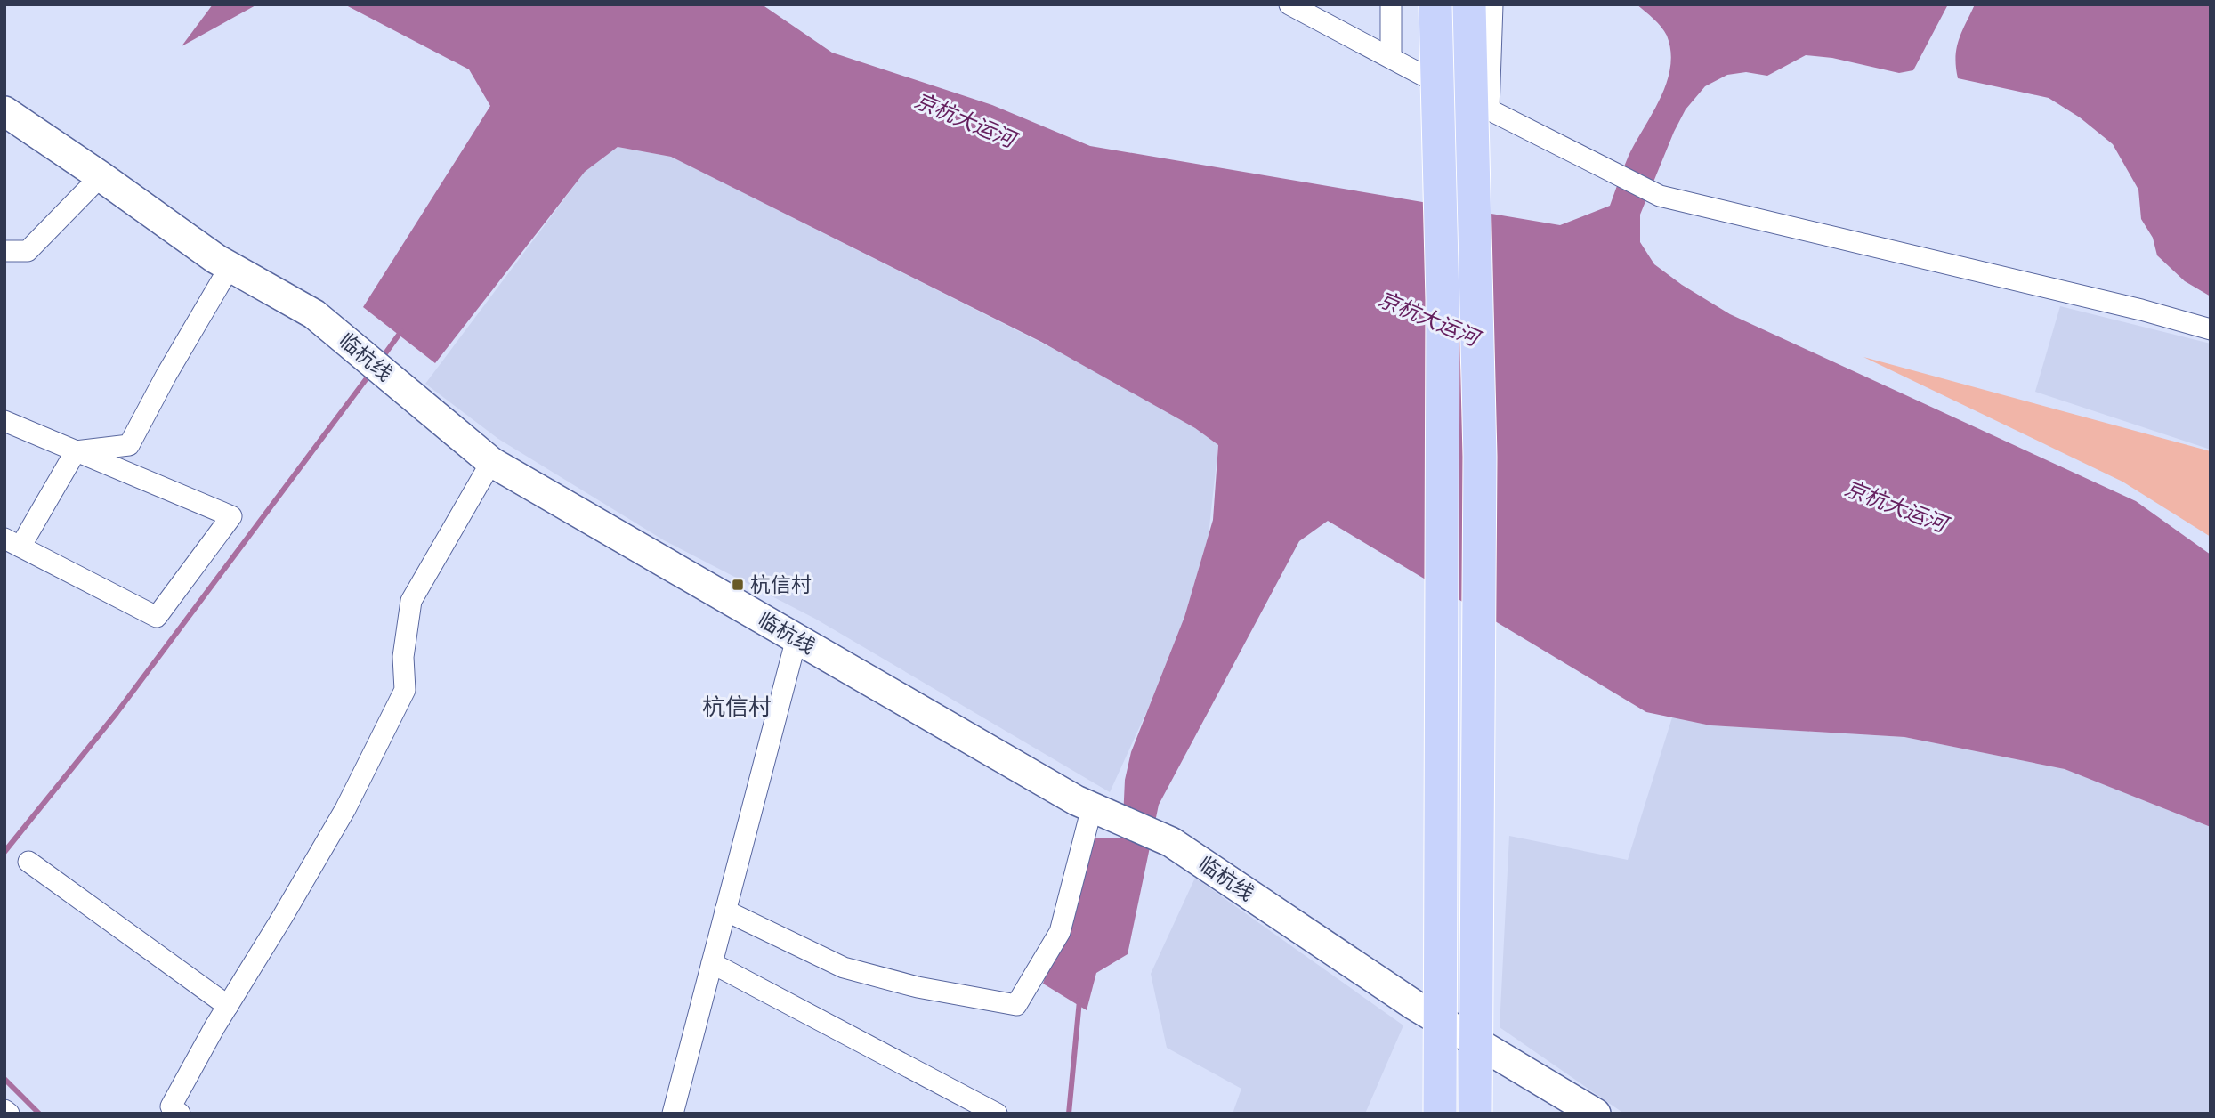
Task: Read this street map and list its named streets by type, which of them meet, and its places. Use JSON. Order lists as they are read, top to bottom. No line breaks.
{"streets":{"street":["临杭线"]},"districts":["杭信村"],"water":["京杭大运河"],"places":{"transit":["杭信村"]}}
